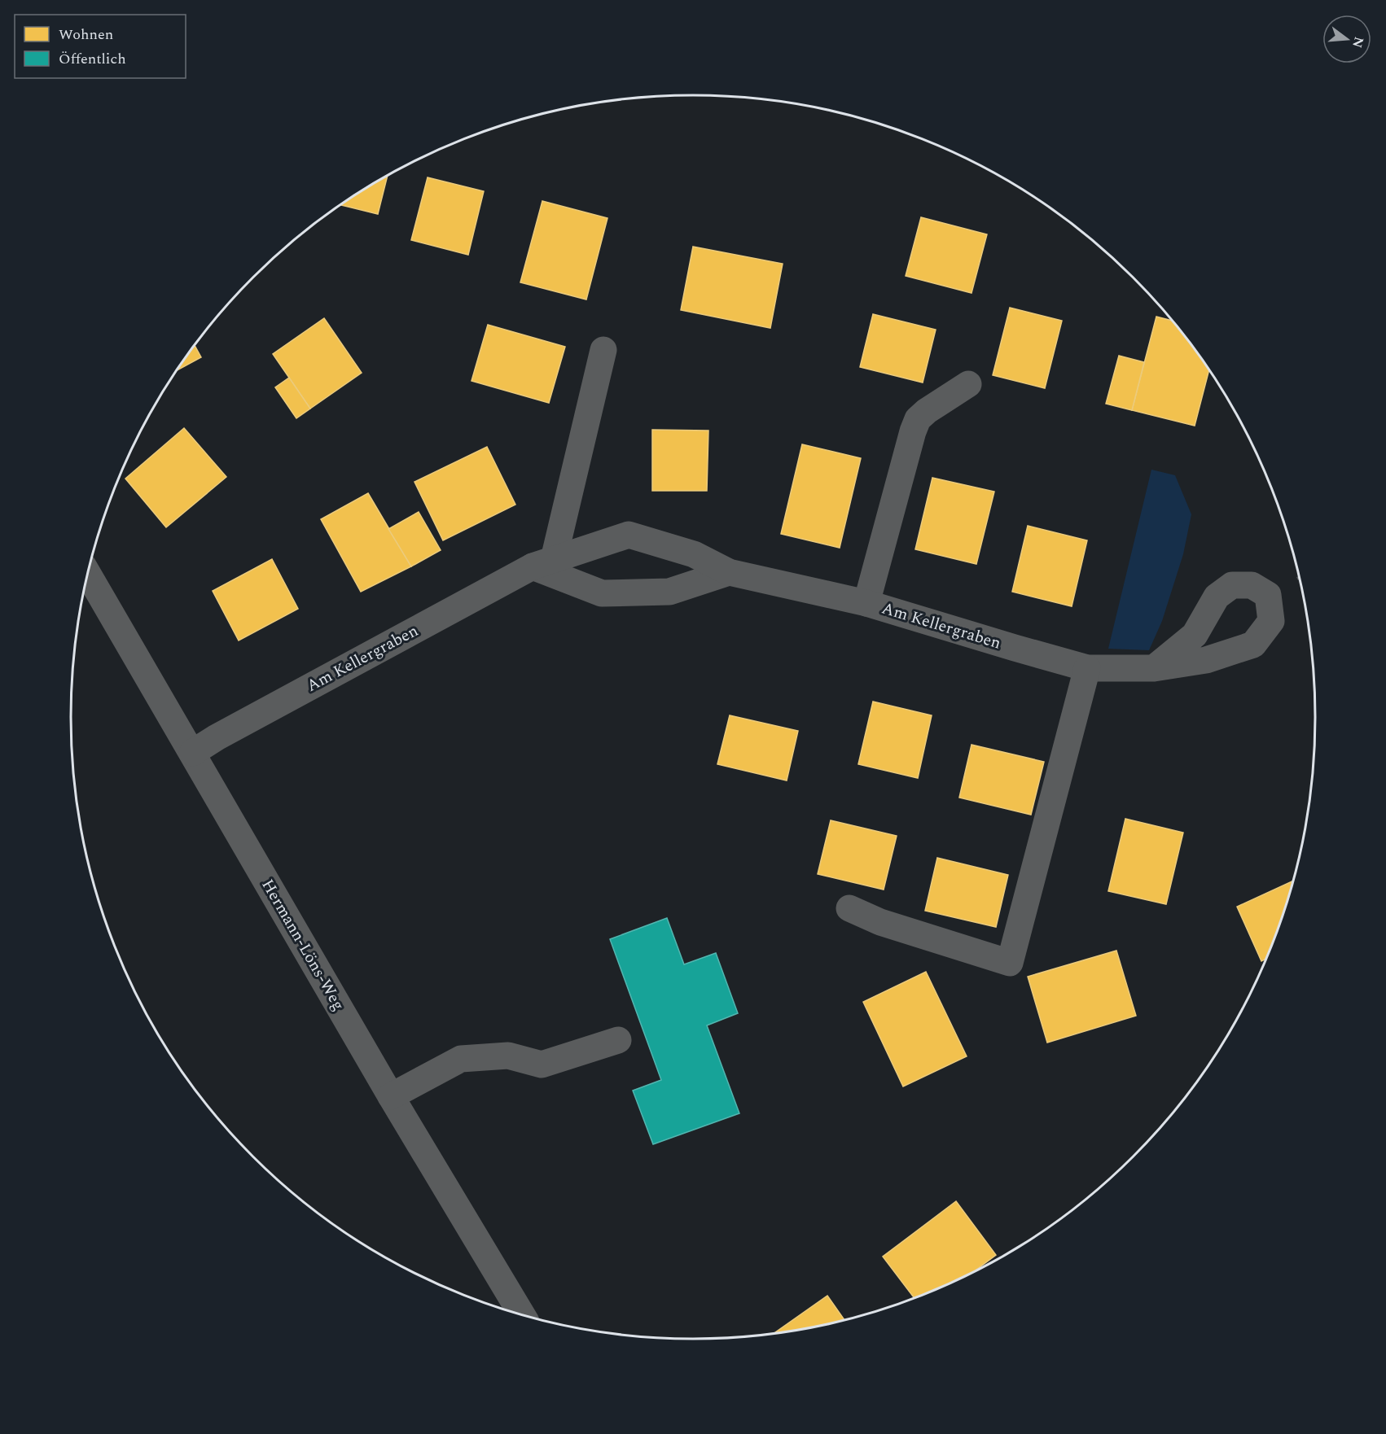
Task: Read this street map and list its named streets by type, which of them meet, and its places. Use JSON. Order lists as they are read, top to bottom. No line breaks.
{"streets":{"street":["Am Kellergraben","Hermann-Löns-Weg"]},"crossings":[["Am Kellergraben","Hermann-Löns-Weg"]],"legend":["Wohnen","Öffentlich"],"north":"right"}
